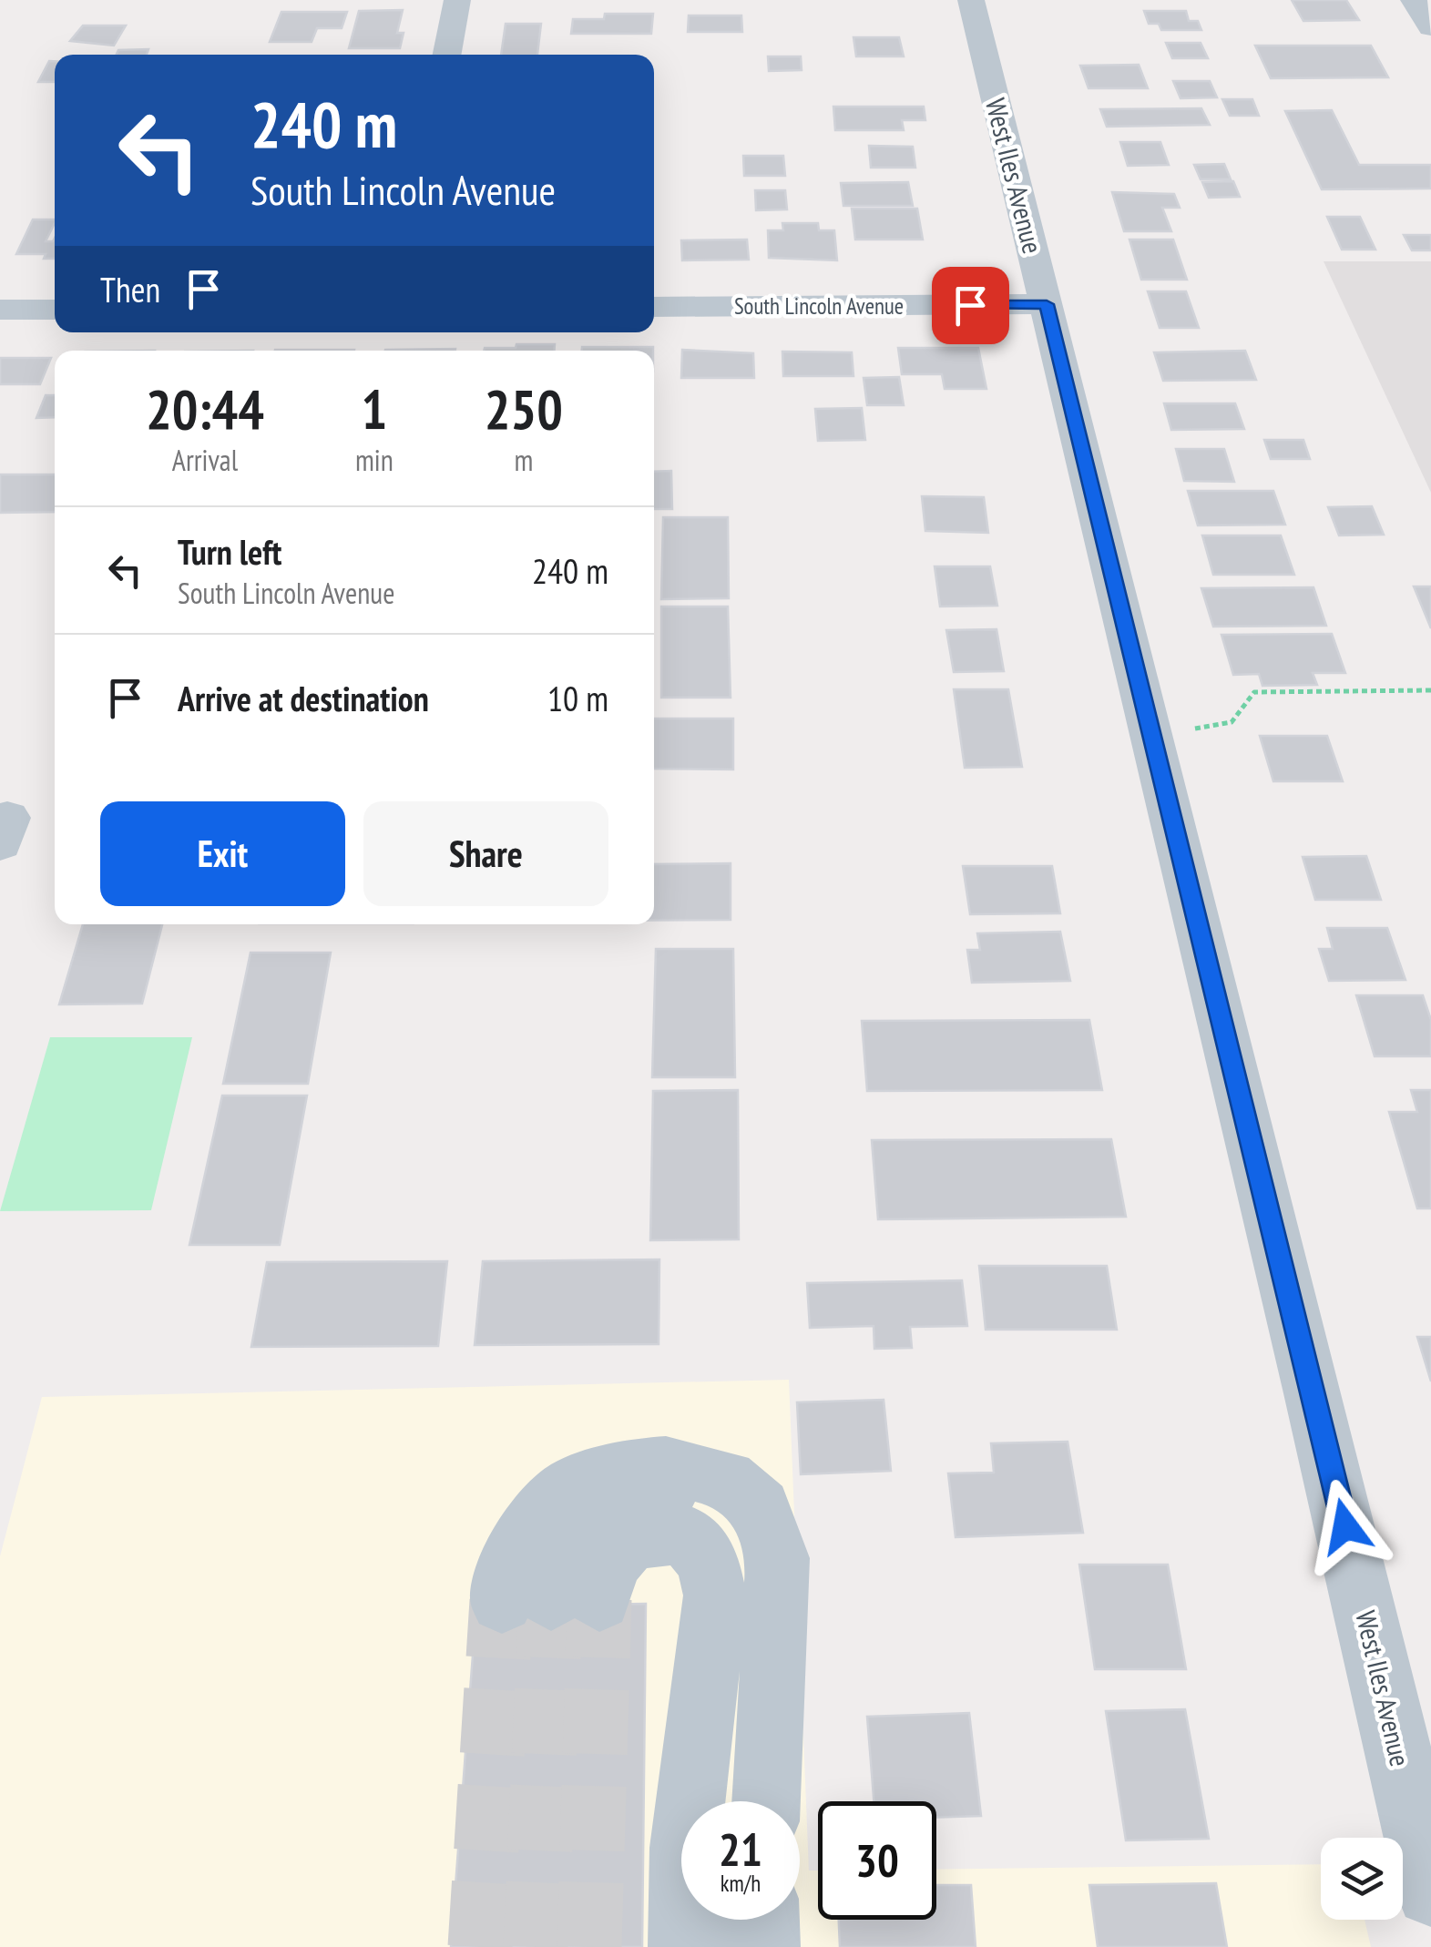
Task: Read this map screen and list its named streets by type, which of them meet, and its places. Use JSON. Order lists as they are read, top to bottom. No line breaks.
{"streets":{"street":["West Iles Avenue","South Lincoln Avenue"]},"crossings":[["West Iles Avenue","South Lincoln Avenue"]],"page":{"turn":["240 m","South Lincoln Avenue"],"then":"Then","eta":["20:44","Arrival","1","min","250","m"],"list":[{"name":"Turn left","note":"South Lincoln Avenue","value":"240 m"},{"name":"Arrive at destination","value":"10 m"}],"buttons":["Exit","Share"],"speed":"21 km/h","limit":"30"}}
